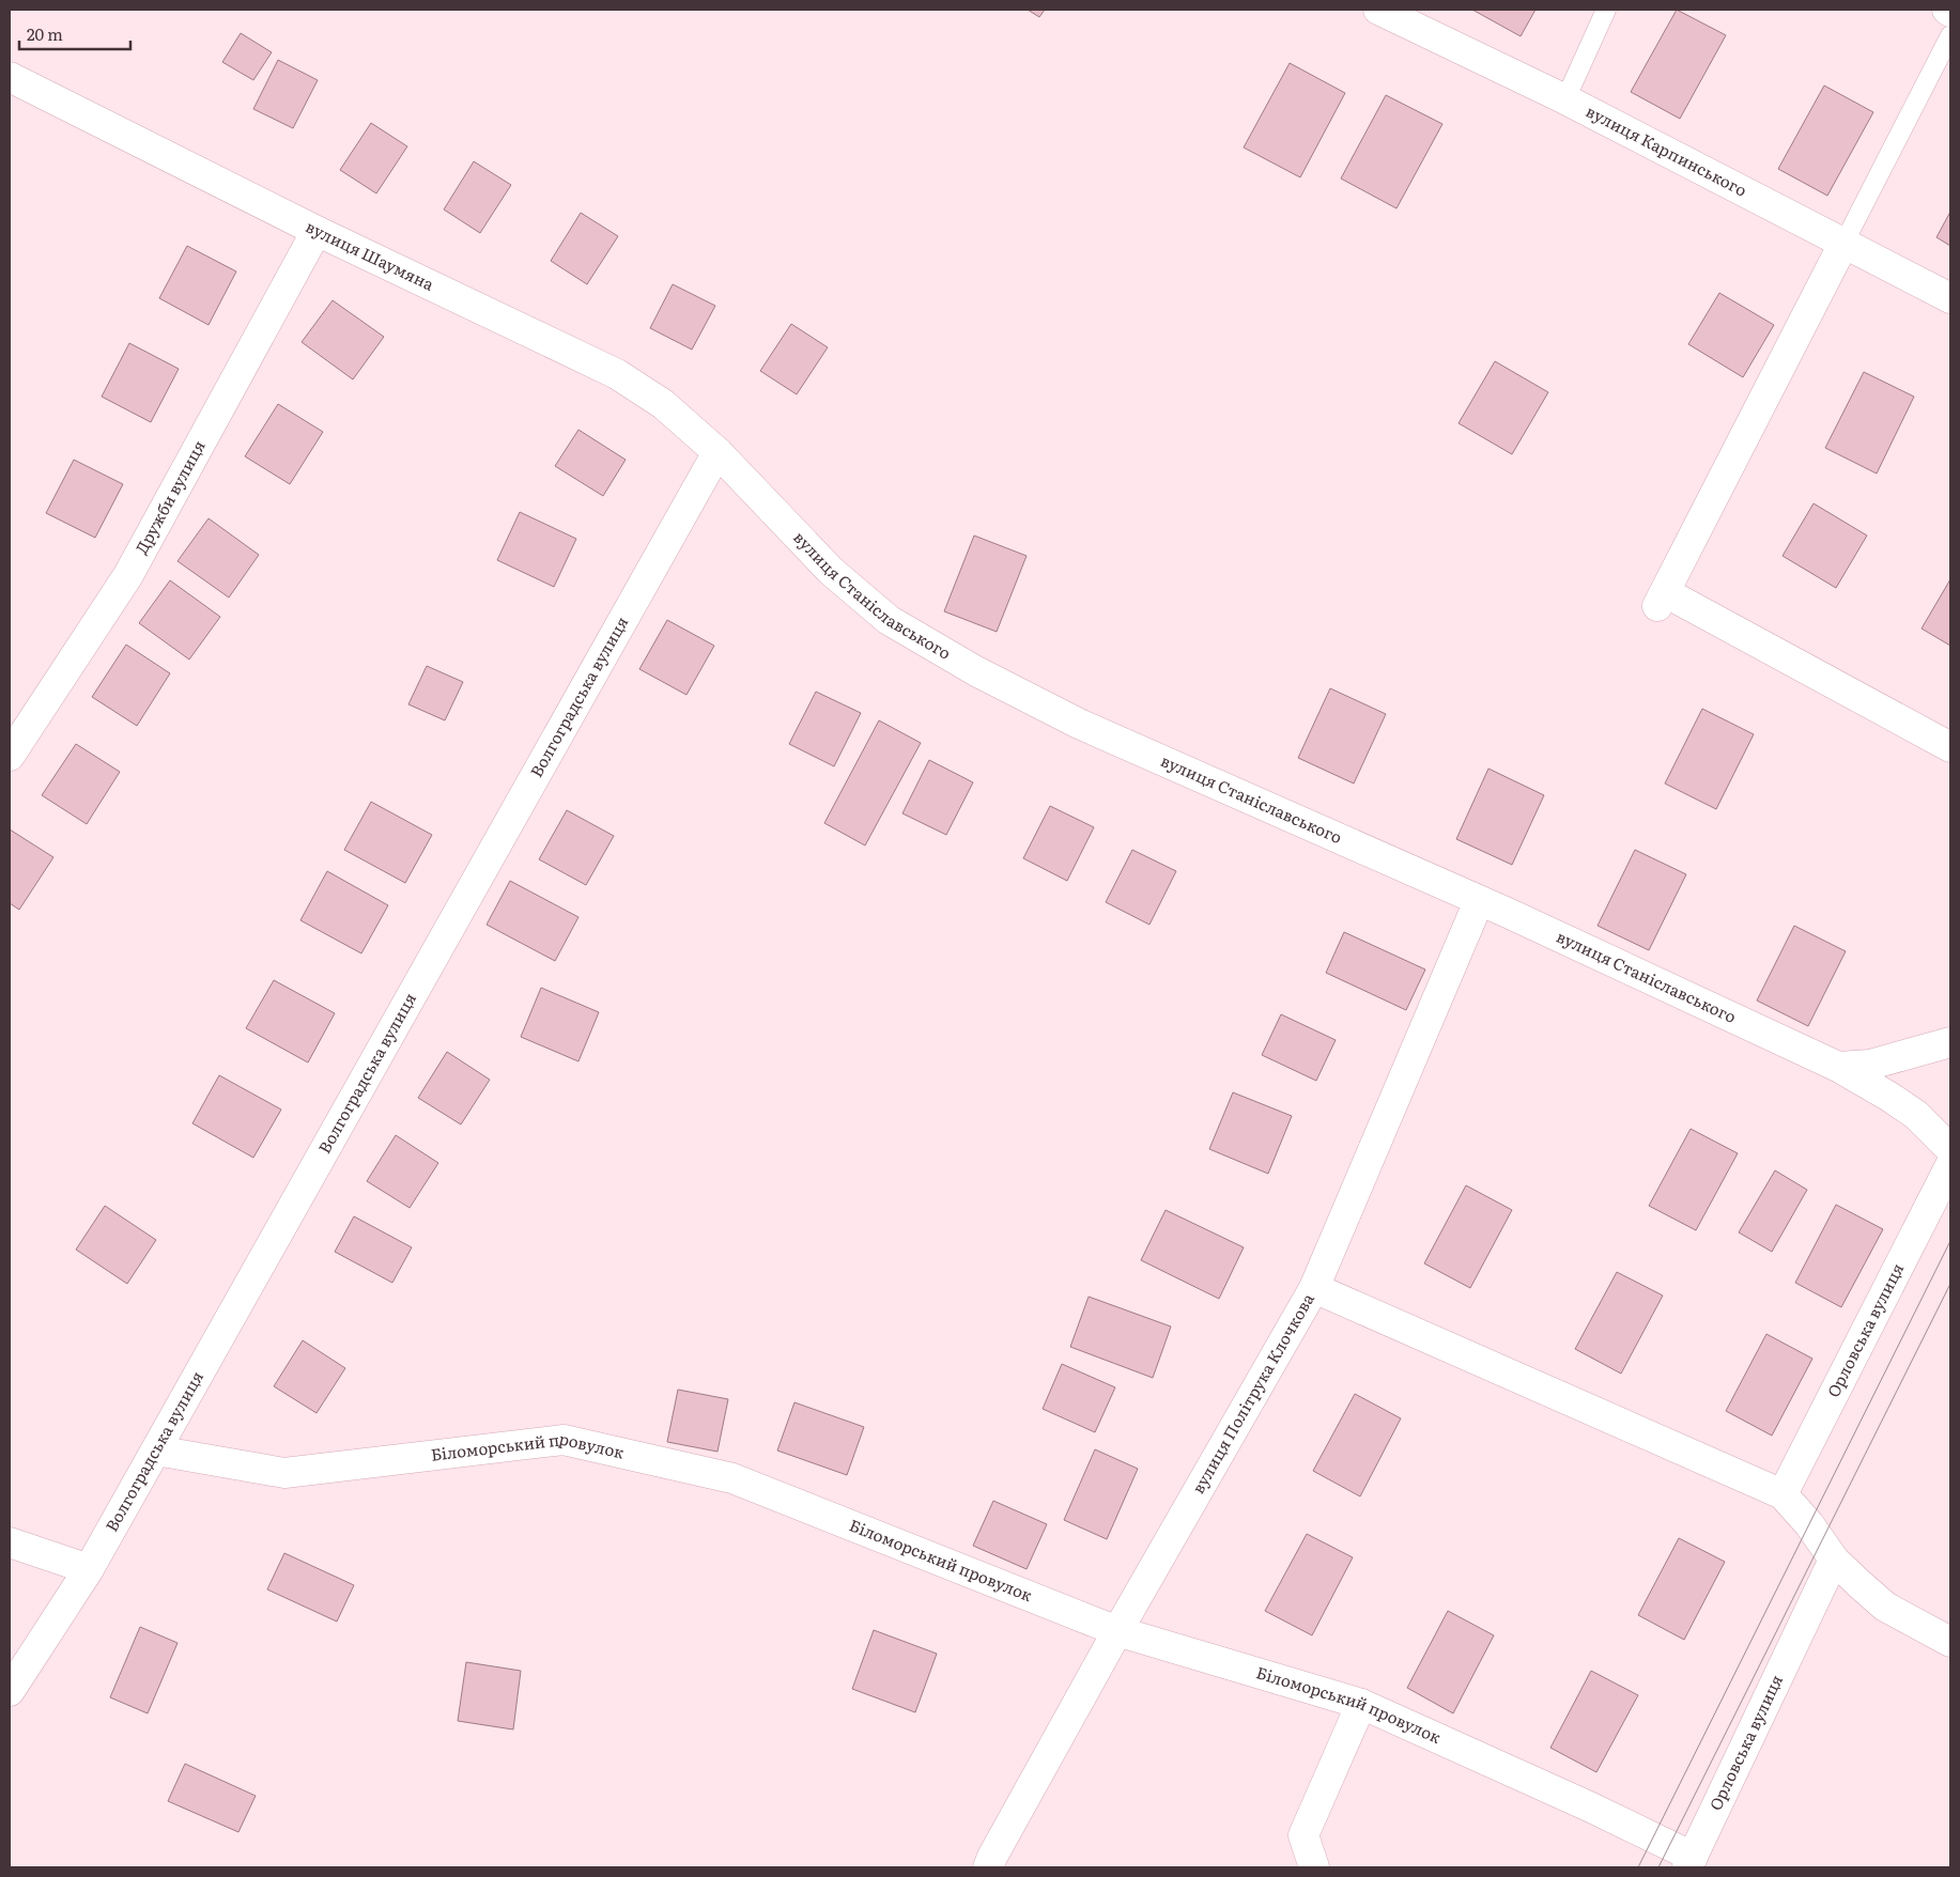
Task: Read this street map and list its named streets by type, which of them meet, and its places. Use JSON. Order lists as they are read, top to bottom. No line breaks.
{"streets":{"street":["вулиця Карпинського","вулиця Шаумяна","Дружби вулиця","вулиця Станіславського","Волгоградська вулиця","Орловська вулиця","вулиця Політрука Клочкова","Біломорський провулок"]},"crossings":[["вулиця Шаумяна","Дружби вулиця"],["вулиця Шаумяна","вулиця Станіславського"],["вулиця Шаумяна","Волгоградська вулиця"],["вулиця Станіславського","Волгоградська вулиця"],["вулиця Станіславського","вулиця Політрука Клочкова"],["Волгоградська вулиця","Біломорський провулок"],["Орловська вулиця","Біломорський провулок"],["вулиця Політрука Клочкова","Біломорський провулок"]],"scale_bar":"20 m"}
